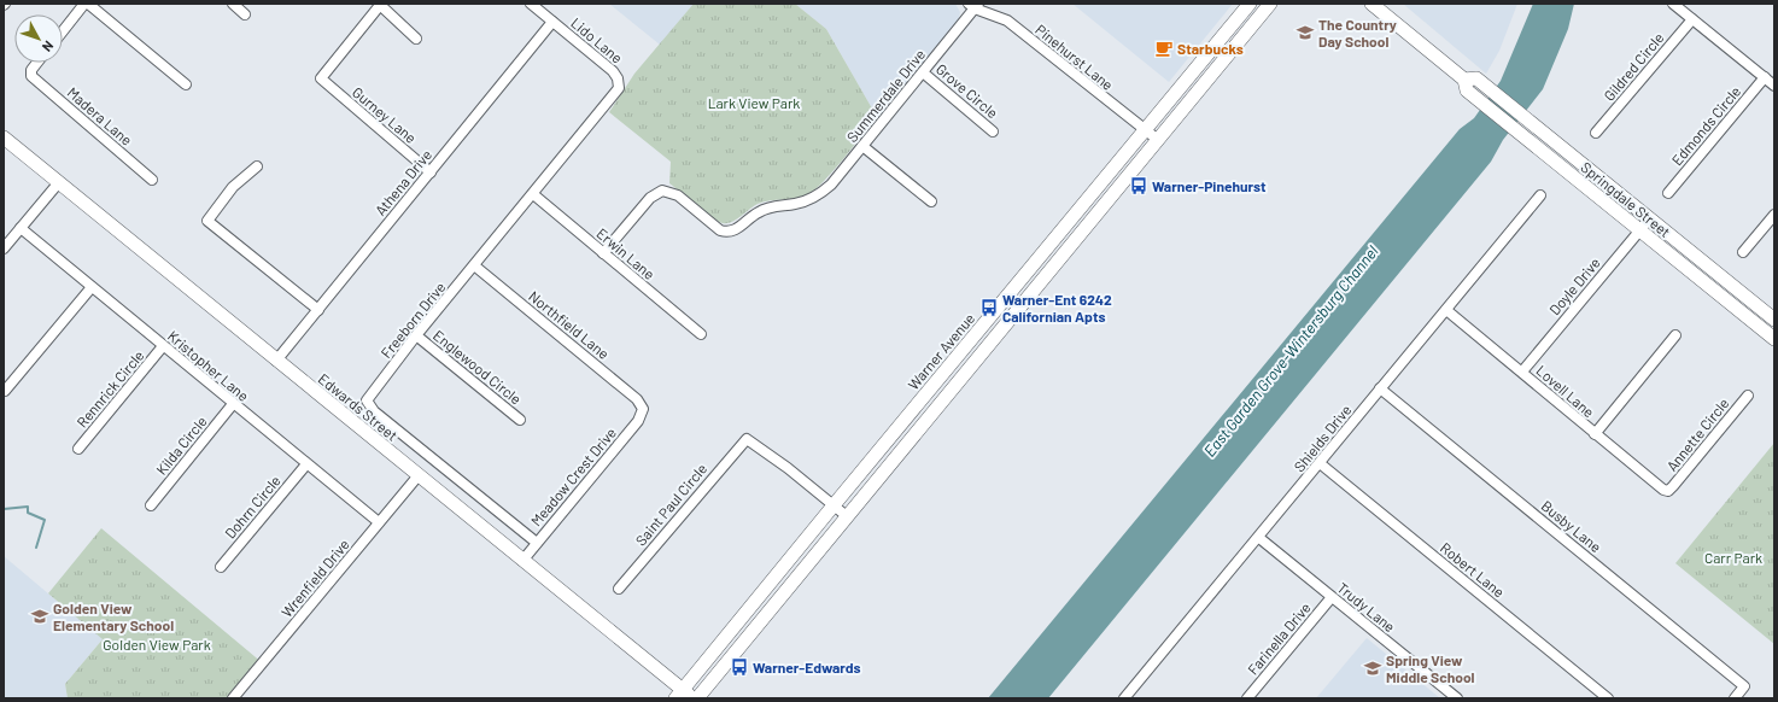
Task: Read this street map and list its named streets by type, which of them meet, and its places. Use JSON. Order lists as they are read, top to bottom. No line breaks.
{"streets":{"main road":["Springdale Street","Warner Avenue","Edwards Street"],"street":["Lido Lane","Pinehurst Lane","Gildred Circle","Grove Circle","Summerdale Drive","Gurney Lane","Madera Lane","Edmonds Circle","Athena Drive","Erwin Lane","Doyle Drive","Freeborn Drive","Northfield Lane","Kristopher Lane","Englewood Circle","Rennrick Circle","Lovell Lane","Annette Circle","Shields Drive","Kilda Circle","Meadow Crest Drive","Saint Paul Circle","Dohrn Circle","Busby Lane","Robert Lane","Wrenfield Drive","Trudy Lane","Farinella Drive"]},"crossings":[["Lido Lane","Athena Drive"],["Lido Lane","Freeborn Drive"],["Pinehurst Lane","Summerdale Drive"],["Pinehurst Lane","Warner Avenue"],["Grove Circle","Summerdale Drive"],["Summerdale Drive","Erwin Lane"],["Gurney Lane","Athena Drive"],["Athena Drive","Edwards Street"],["Springdale Street","Doyle Drive"],["Erwin Lane","Freeborn Drive"],["Doyle Drive","Lovell Lane"],["Freeborn Drive","Northfield Lane"],["Freeborn Drive","Englewood Circle"],["Freeborn Drive","Meadow Crest Drive"],["Northfield Lane","Meadow Crest Drive"],["Warner Avenue","Edwards Street"],["Warner Avenue","Saint Paul Circle"],["Kristopher Lane","Rennrick Circle"],["Kristopher Lane","Kilda Circle"],["Kristopher Lane","Dohrn Circle"],["Kristopher Lane","Wrenfield Drive"],["Lovell Lane","Annette Circle"],["Lovell Lane","Shields Drive"],["Edwards Street","Meadow Crest Drive"],["Edwards Street","Wrenfield Drive"],["Shields Drive","Busby Lane"],["Shields Drive","Robert Lane"],["Shields Drive","Trudy Lane"],["Trudy Lane","Farinella Drive"]],"water":["East Garden Grove-Wintersburg Channel"],"parks":["Lark View Park","Carr Park","Golden View Park"],"places":{"school or university":["The Country Day School","Golden View Elementary School","Spring View Middle School"],"cafe":["Starbucks"],"bus stop":["Warner-Pinehurst","Warner-Ent 6242 Californian Apts","Warner-Edwards"]},"north":"bottom right"}
